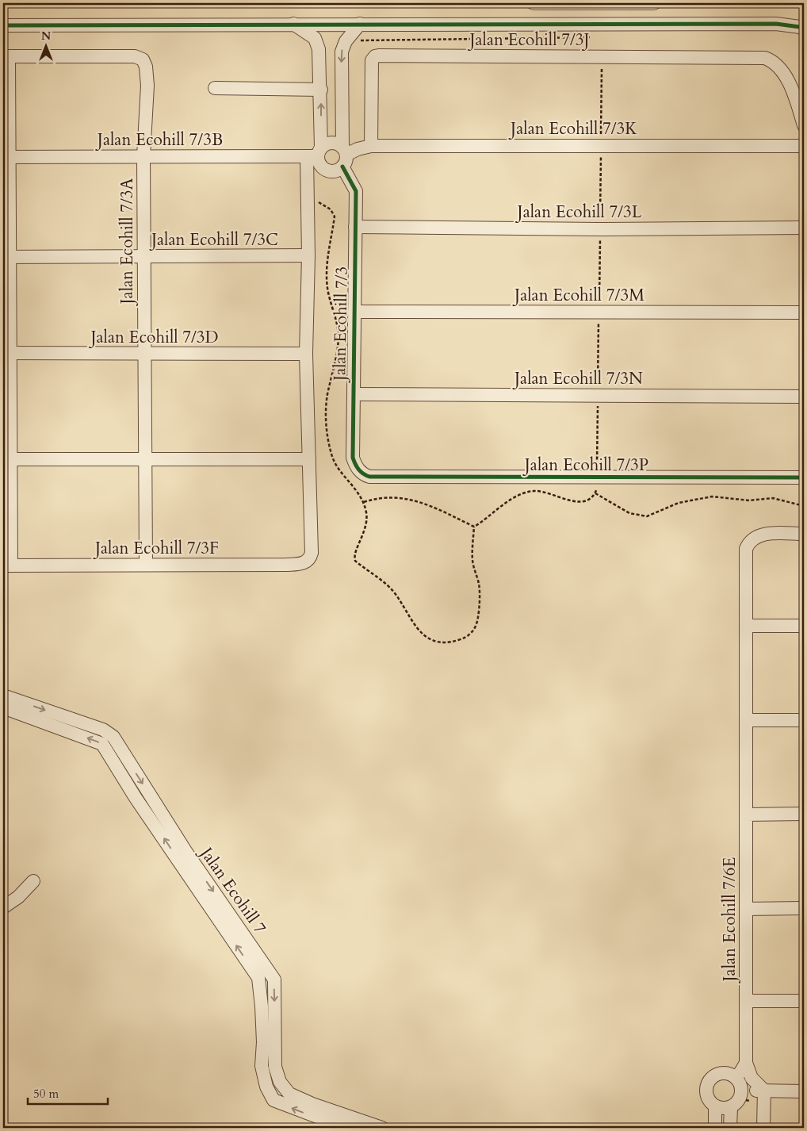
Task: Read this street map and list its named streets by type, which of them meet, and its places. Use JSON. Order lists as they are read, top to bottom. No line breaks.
{"streets":{"street":["Jalan Ecohill 7/3J","Jalan Ecohill 7/3K","Jalan Ecohill 7/3B","Jalan Ecohill 7/3L","Jalan Ecohill 7/3C","Jalan Ecohill 7/3A","Jalan Ecohill 7/3M","Jalan Ecohill 7/3","Jalan Ecohill 7/3D","Jalan Ecohill 7/3N","Jalan Ecohill 7/3P","Jalan Ecohill 7/3F","Jalan Ecohill 7","Jalan Ecohill 7/6E"]},"crossings":[["Jalan Ecohill 7/3J","Jalan Ecohill 7/3K"],["Jalan Ecohill 7/3K","Jalan Ecohill 7/3B"],["Jalan Ecohill 7/3K","Jalan Ecohill 7/3"],["Jalan Ecohill 7/3B","Jalan Ecohill 7/3A"],["Jalan Ecohill 7/3B","Jalan Ecohill 7/3"],["Jalan Ecohill 7/3L","Jalan Ecohill 7/3"],["Jalan Ecohill 7/3C","Jalan Ecohill 7/3A"],["Jalan Ecohill 7/3A","Jalan Ecohill 7/3D"],["Jalan Ecohill 7/3A","Jalan Ecohill 7/3F"],["Jalan Ecohill 7/3M","Jalan Ecohill 7/3"],["Jalan Ecohill 7/3","Jalan Ecohill 7/3N"],["Jalan Ecohill 7/3","Jalan Ecohill 7/3P"]],"scale_bar":"50 m","north":"top"}
